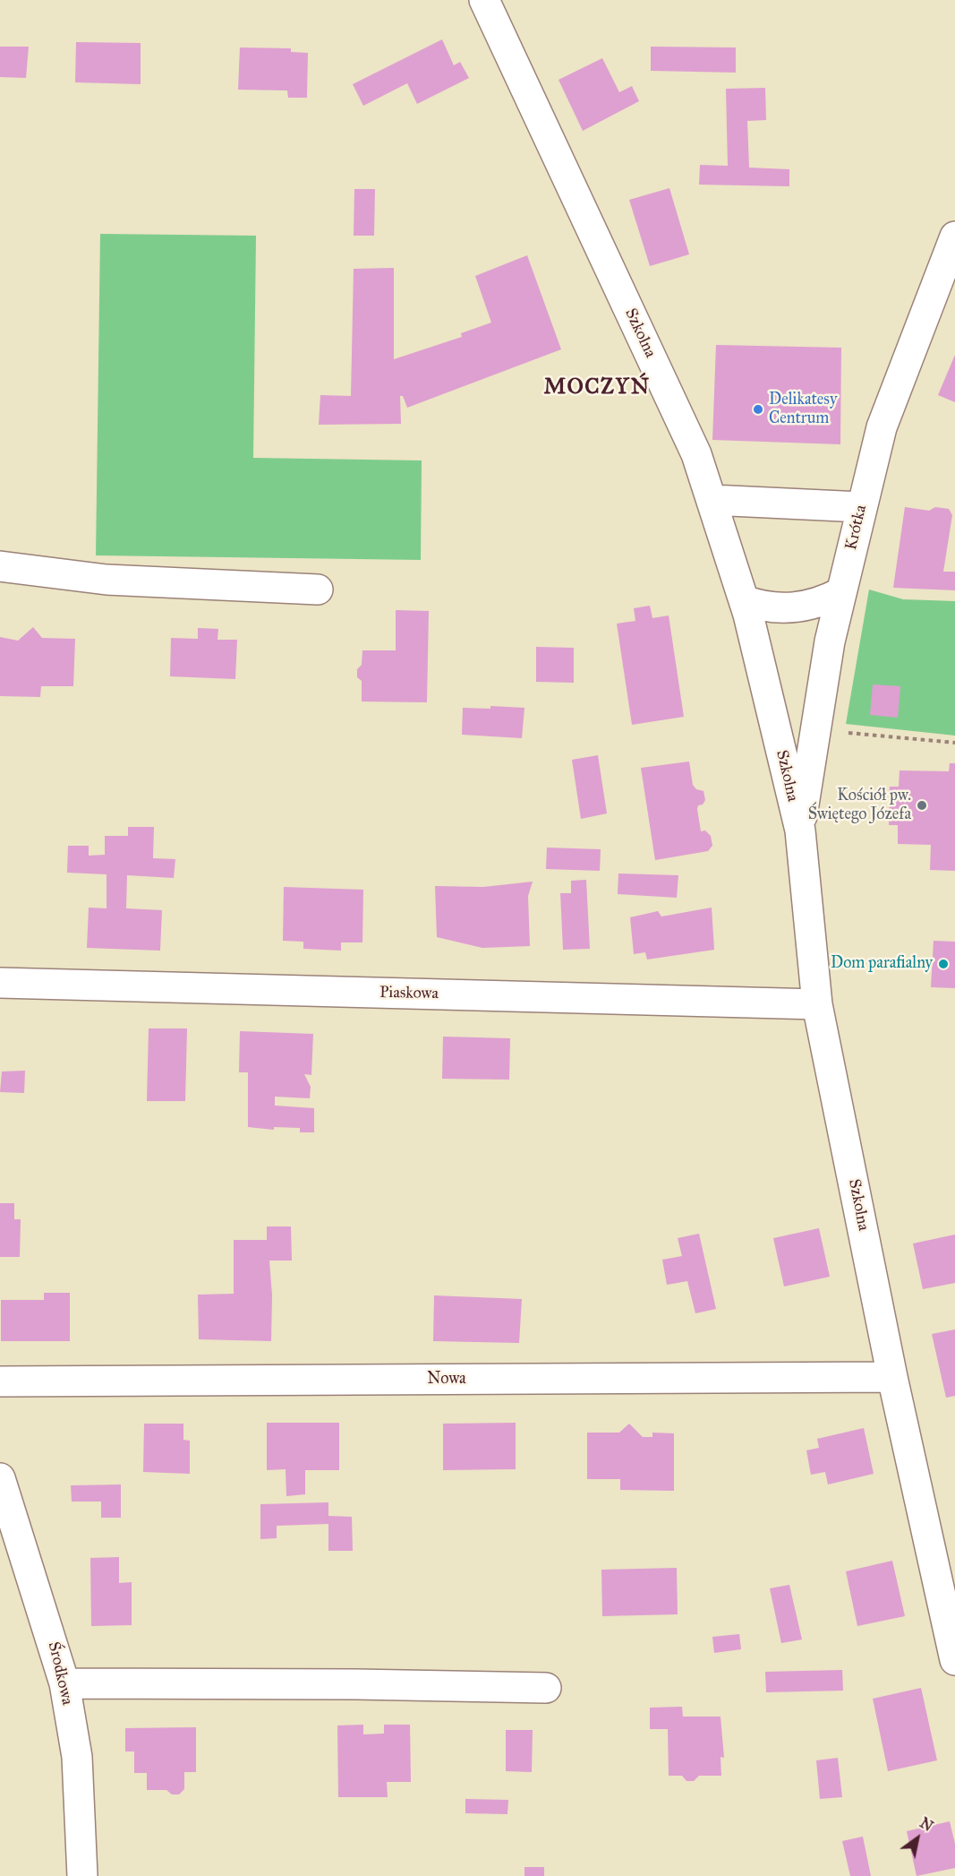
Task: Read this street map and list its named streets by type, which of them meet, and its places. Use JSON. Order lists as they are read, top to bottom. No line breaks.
{"streets":{"street":["Szkolna","Krótka","Piaskowa","Nowa","Środkowa"]},"crossings":[["Szkolna","Krótka"],["Szkolna","Piaskowa"],["Szkolna","Nowa"]],"districts":["MOCZYŃ"],"places":["Delikatesy Centrum","Kościół pw. Świętego Józefa","Dom parafialny"],"north":"top right"}
